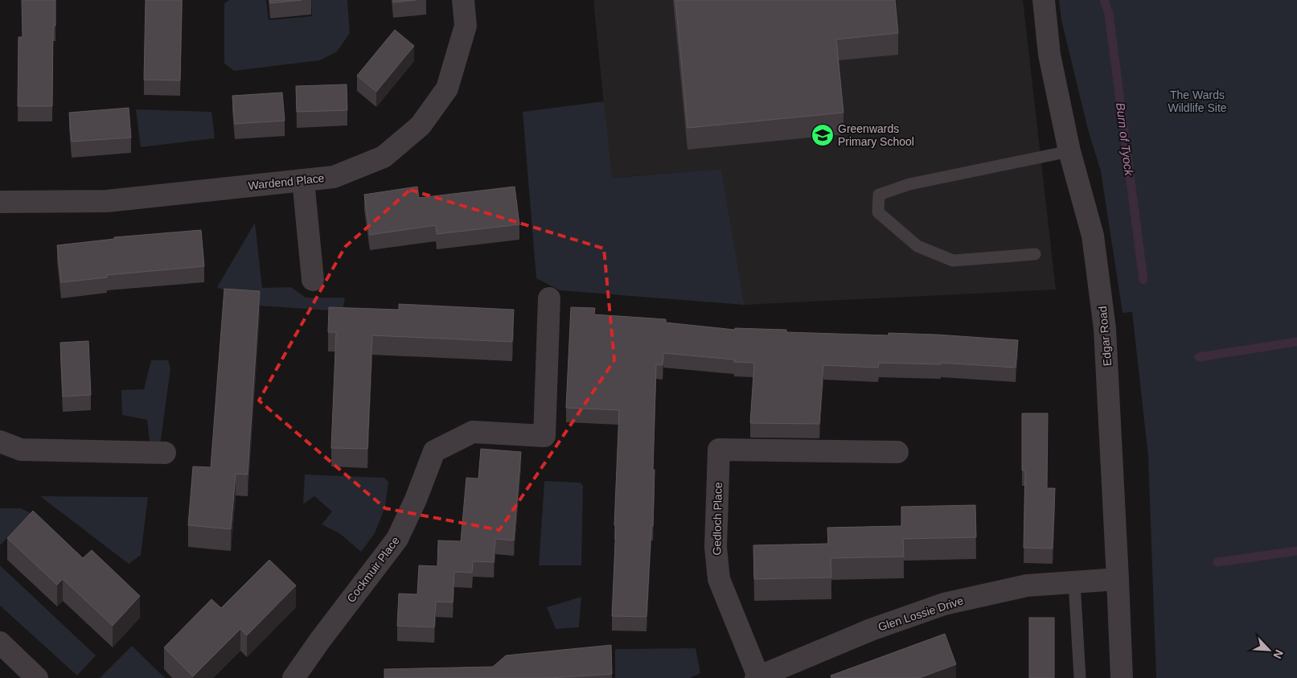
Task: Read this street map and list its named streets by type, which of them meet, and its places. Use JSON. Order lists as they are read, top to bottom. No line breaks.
{"streets":{"street":["Wardend Place","Edgar Road","Gedloch Place","Cockmuir Place","Glen Lossie Drive"]},"crossings":[["Edgar Road","Glen Lossie Drive"],["Gedloch Place","Glen Lossie Drive"]],"water":["Burn of Tyock"],"parks":["The Wards Wildlife Site"],"places":{"school or university":["Greenwards Primary School"]},"north":"bottom right"}
